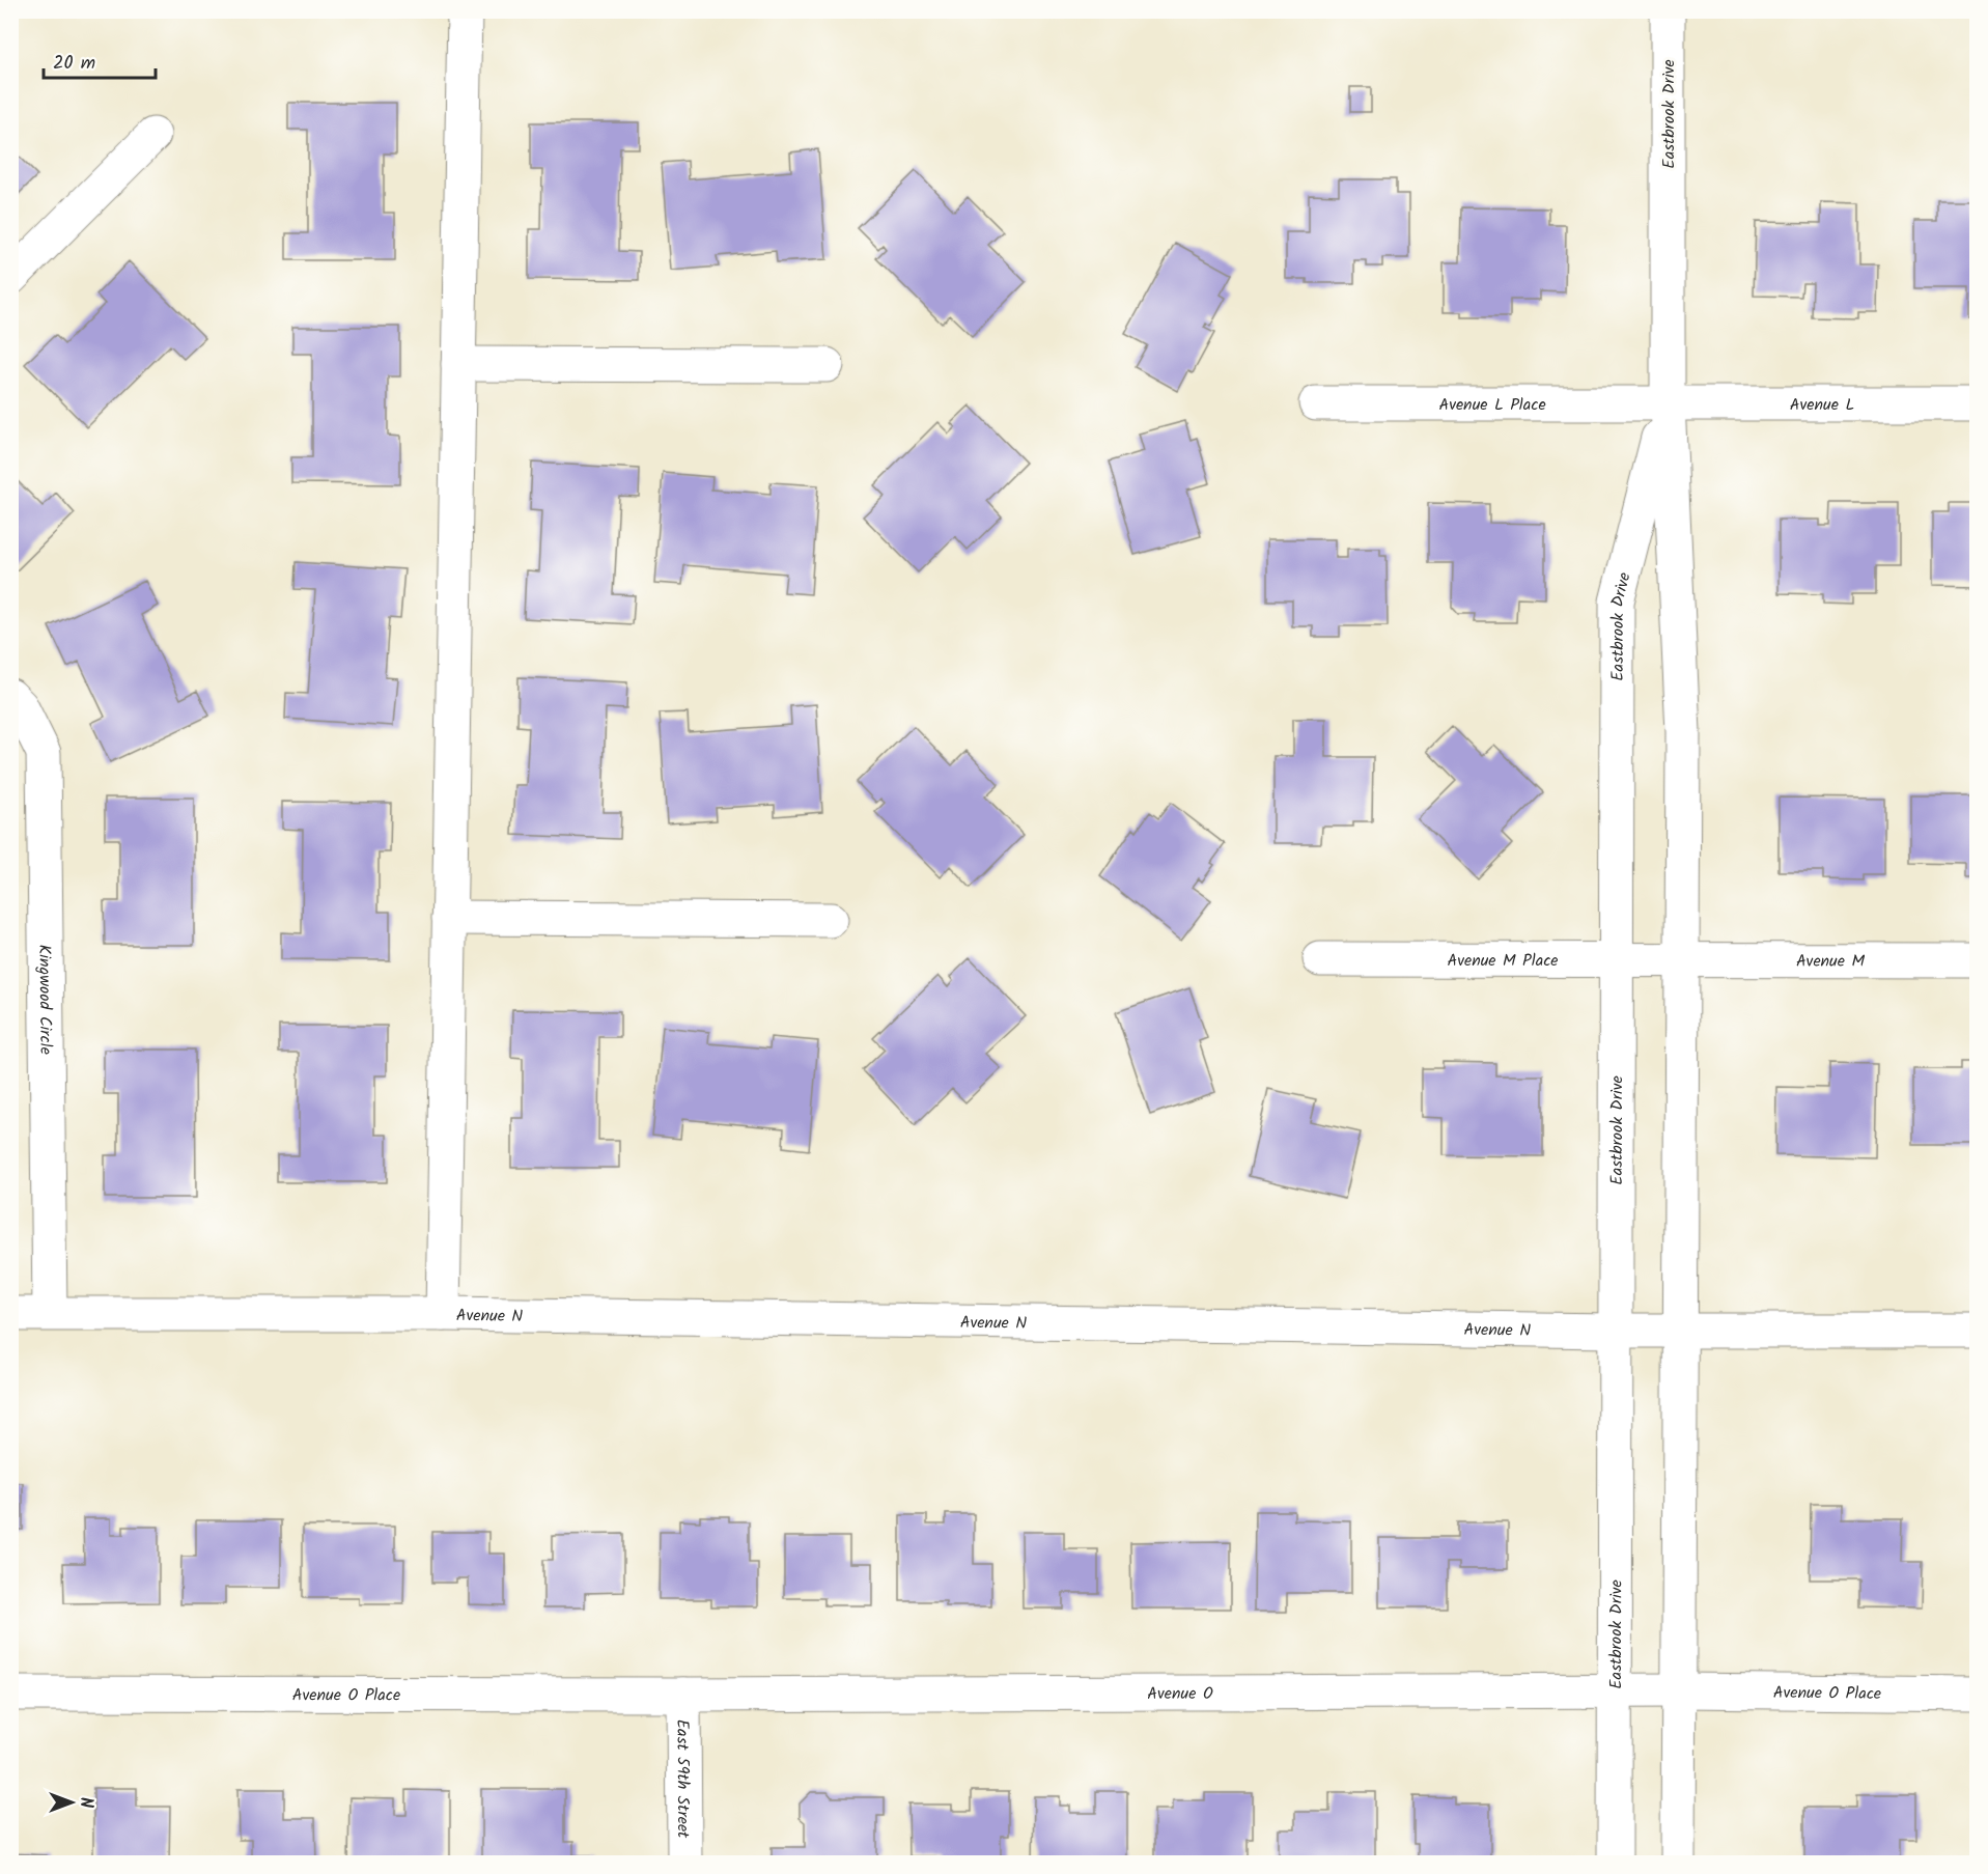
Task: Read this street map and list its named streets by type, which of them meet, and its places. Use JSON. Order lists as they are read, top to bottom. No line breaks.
{"streets":{"street":["Eastbrook Drive","Avenue L Place","Avenue L","Avenue M Place","Avenue M","Kingwood Circle","Avenue N","Avenue O Place","Avenue O","East 59th Street"]},"crossings":[["Eastbrook Drive","Avenue L Place"],["Eastbrook Drive","Avenue L"],["Eastbrook Drive","Avenue M Place"],["Eastbrook Drive","Avenue M"],["Eastbrook Drive","Avenue N"],["Eastbrook Drive","Avenue O Place"],["Eastbrook Drive","Avenue O"],["Avenue L Place","Avenue L"],["Avenue M Place","Avenue M"],["Kingwood Circle","Avenue N"],["Avenue O Place","Avenue O"],["Avenue O Place","East 59th Street"],["Avenue O","East 59th Street"]],"scale_bar":"20 m","north":"right"}
